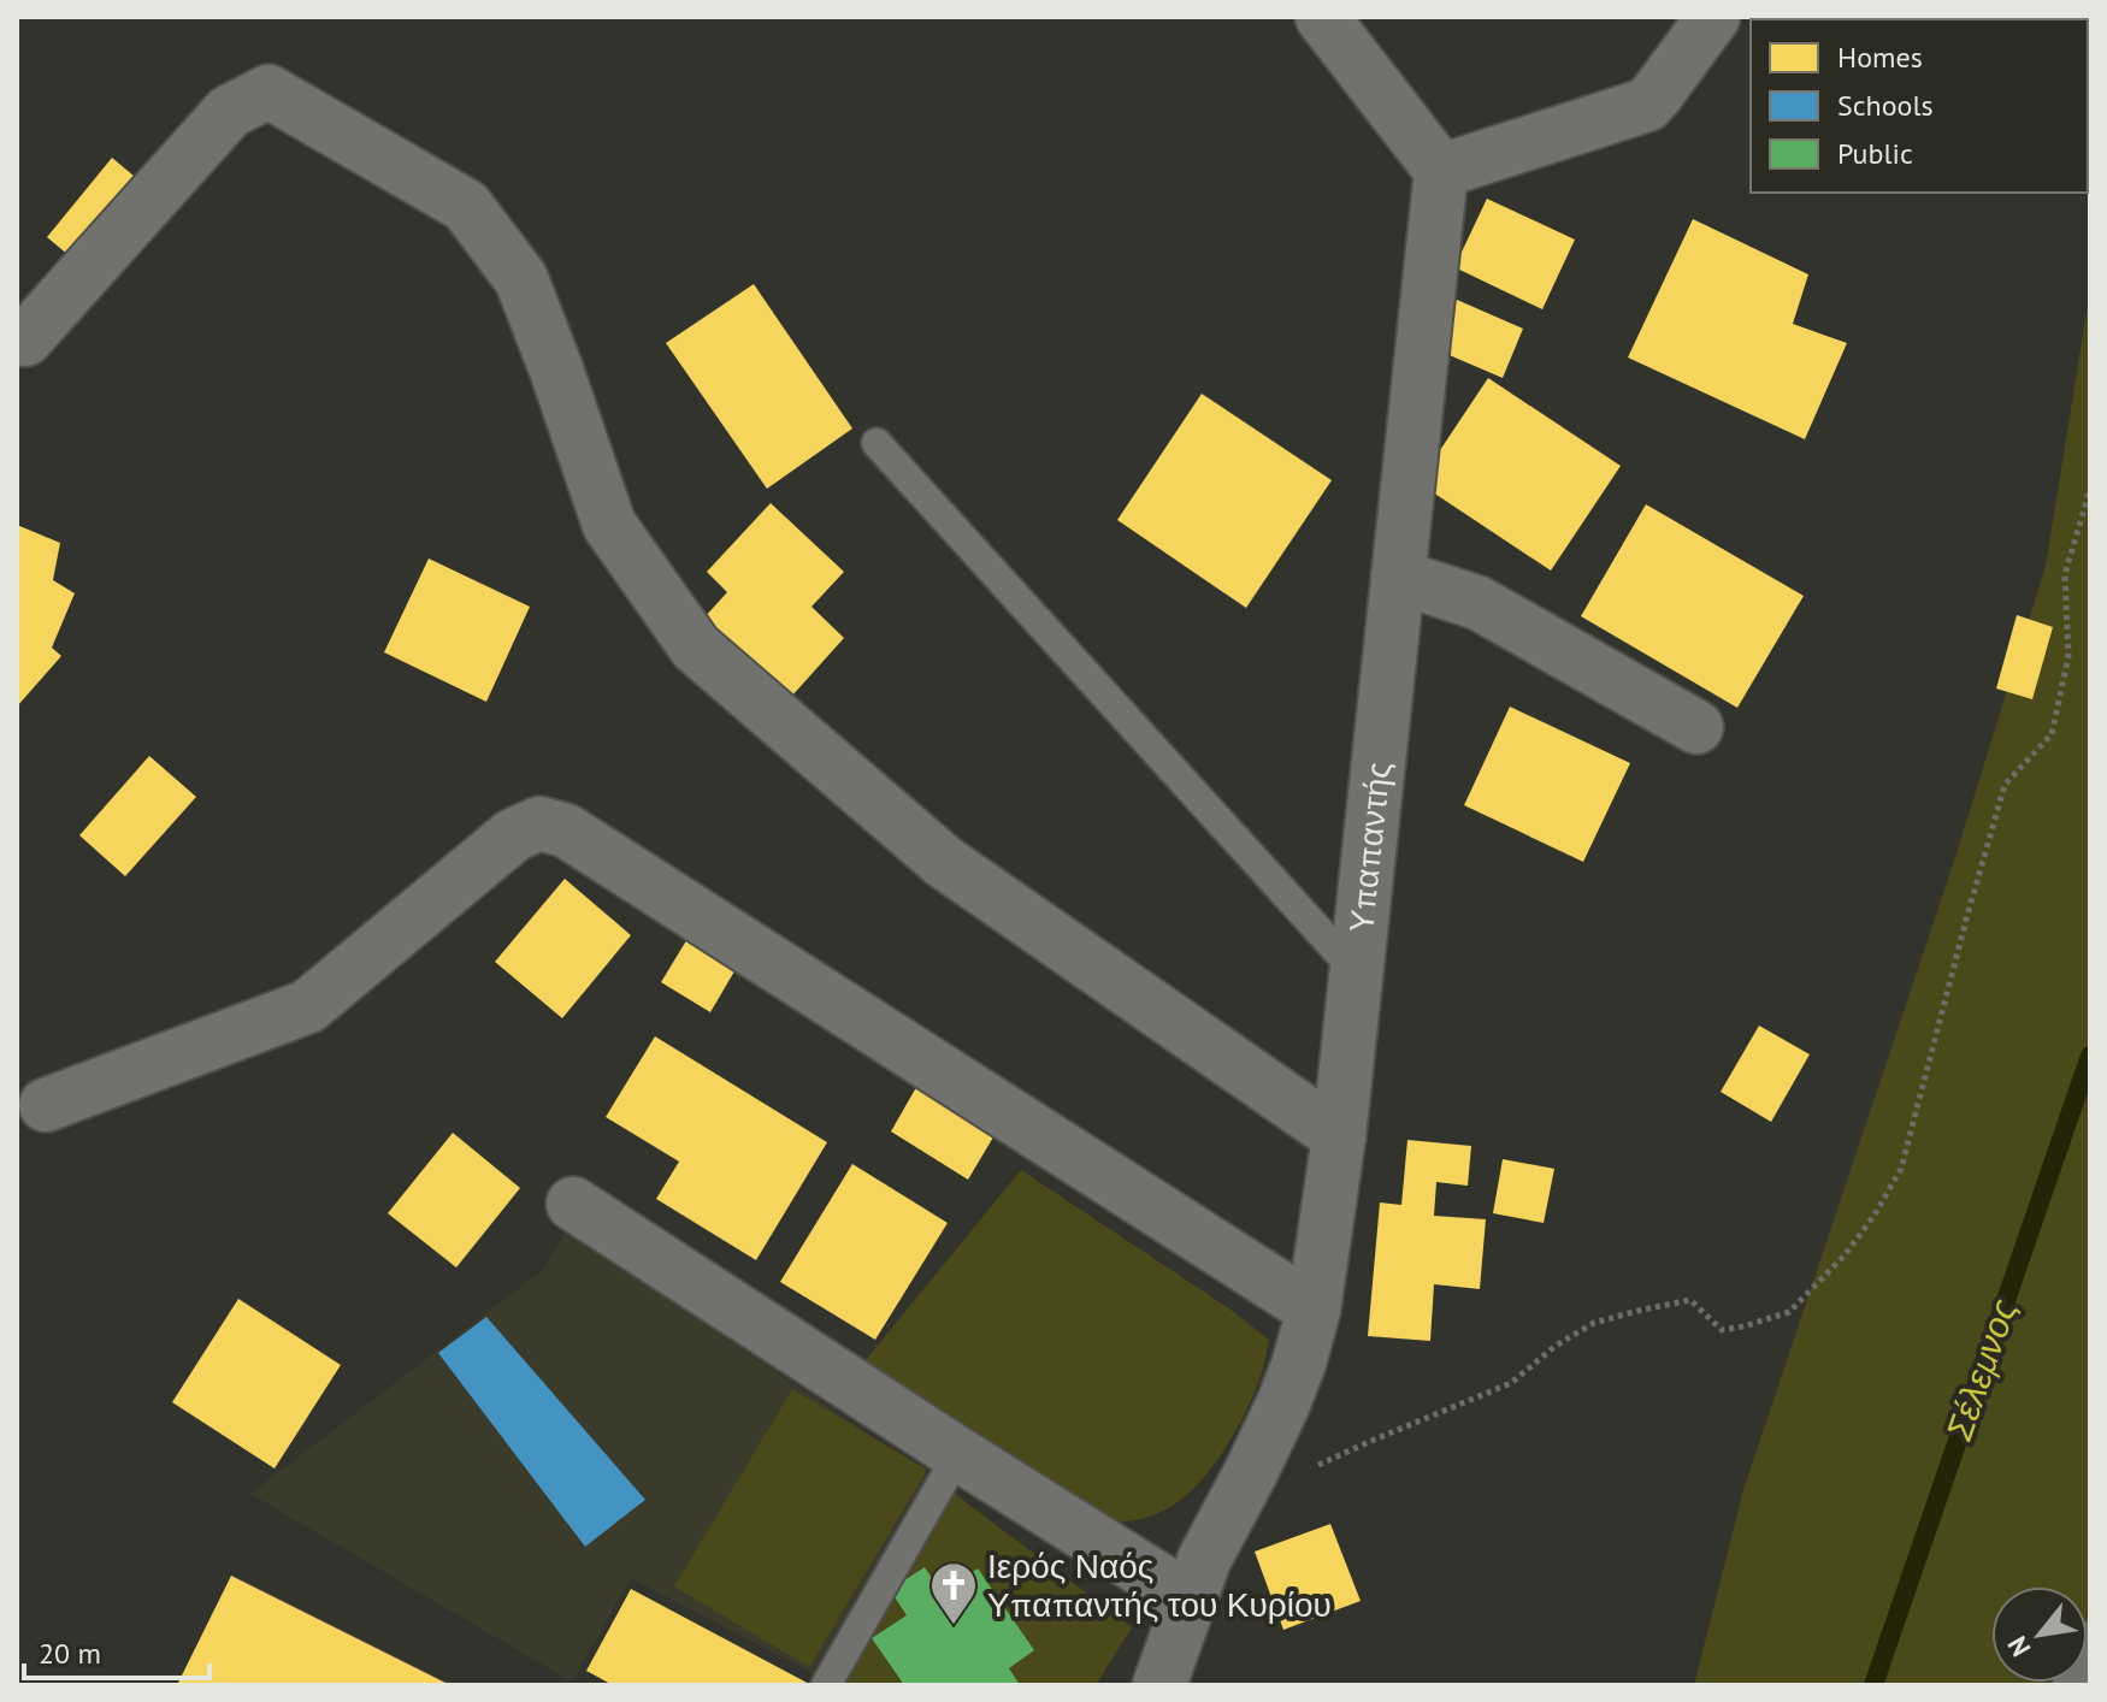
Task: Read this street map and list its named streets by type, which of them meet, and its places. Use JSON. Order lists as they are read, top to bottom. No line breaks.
{"streets":{"street":["Υπαπαντής"]},"water":["Σέλεμνος"],"places":{"church":["Ιερός Ναός Υπαπαντής του Κυρίου"]},"legend":["Homes","Schools","Public"],"scale_bar":"20 m","north":"bottom left"}
